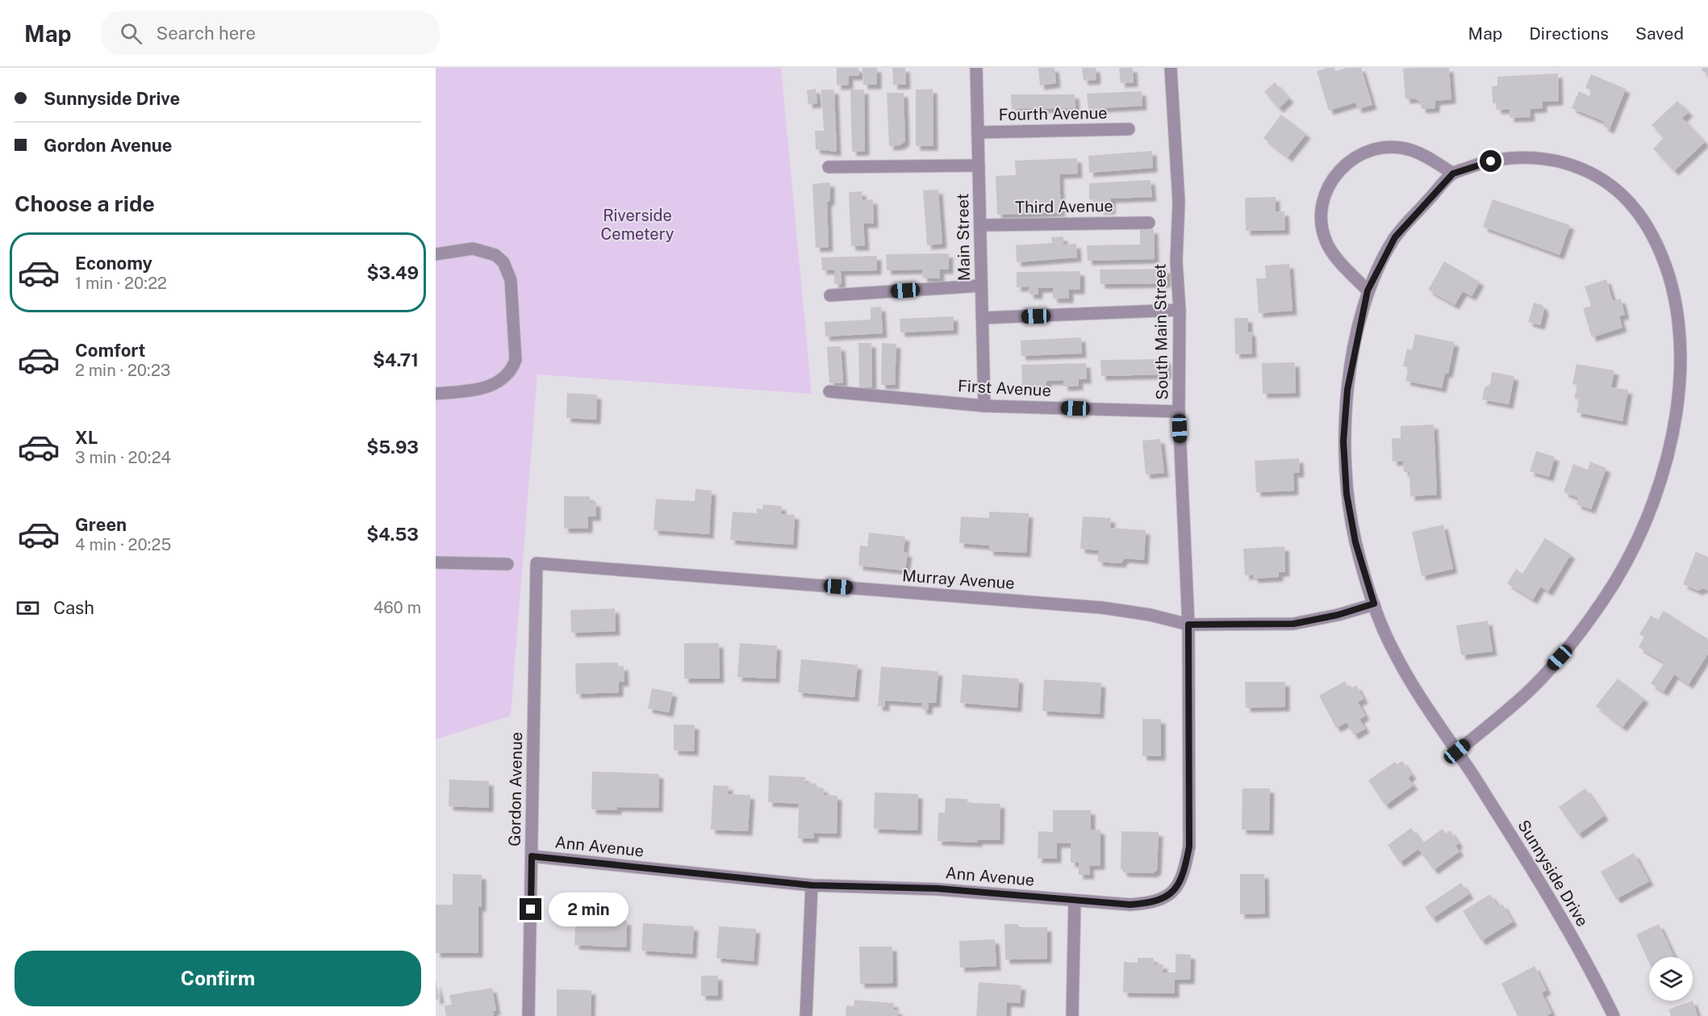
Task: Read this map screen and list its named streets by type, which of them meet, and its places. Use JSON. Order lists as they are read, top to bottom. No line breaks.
{"streets":{"street":["Fourth Avenue","Third Avenue","Main Street","South Main Street","First Avenue","Murray Avenue","Gordon Avenue","Ann Avenue","Sunnyside Drive"]},"crossings":[["Fourth Avenue","Main Street"],["Third Avenue","Main Street"],["Main Street","First Avenue"],["South Main Street","First Avenue"],["South Main Street","Murray Avenue"],["South Main Street","Ann Avenue"],["Murray Avenue","Gordon Avenue"],["Murray Avenue","Ann Avenue"],["Murray Avenue","Sunnyside Drive"],["Gordon Avenue","Ann Avenue"]],"parks":["Riverside Cemetery"],"page":{"header":"Map","search":"Search here","nav":["Map","Directions","Saved"],"banner":["Sunnyside Drive","Gordon Avenue"],"heading":"Choose a ride","list":[{"name":"Economy","note":"1 min · 20:22","value":"$3.49"},{"name":"Comfort","note":"2 min · 20:23","value":"$4.71"},{"name":"XL","note":"3 min · 20:24","value":"$5.93"},{"name":"Green","note":"4 min · 20:25","value":"$4.53"}],"pay":["Cash","460 m"],"bubble":"2 min","buttons":"Confirm"}}
